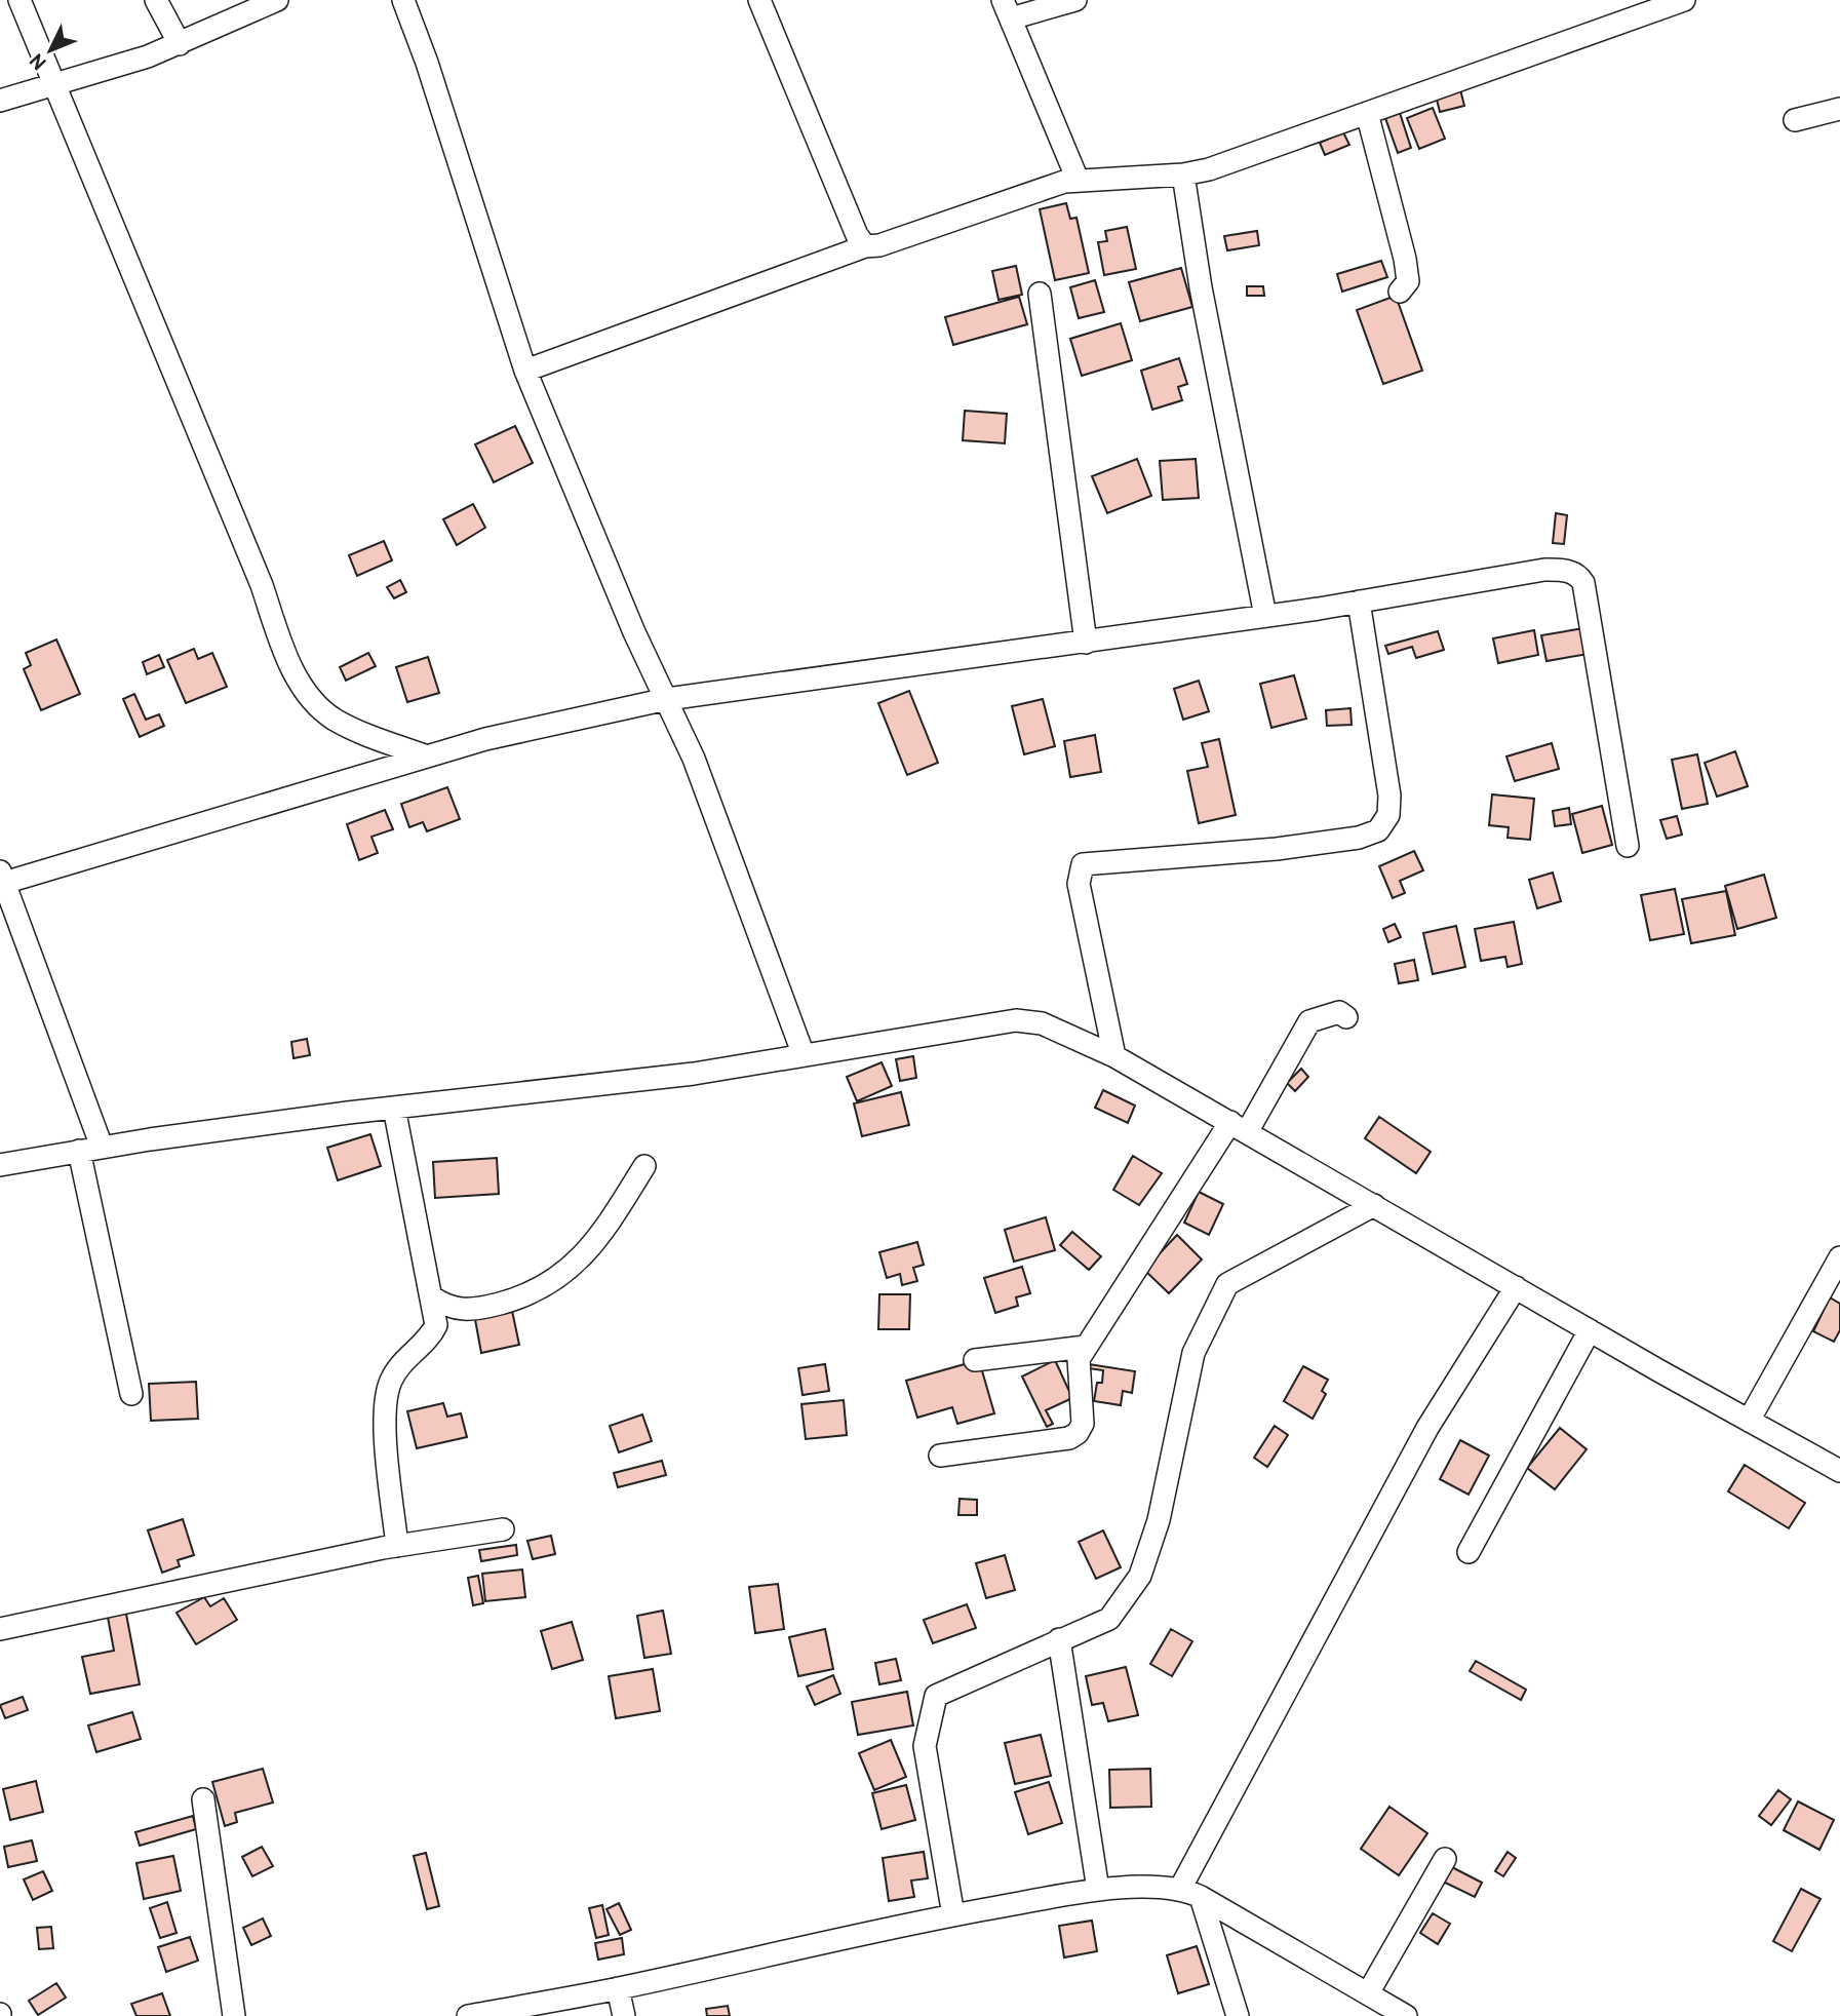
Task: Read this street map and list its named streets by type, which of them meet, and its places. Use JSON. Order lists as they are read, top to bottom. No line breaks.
{"north":"bottom left"}
